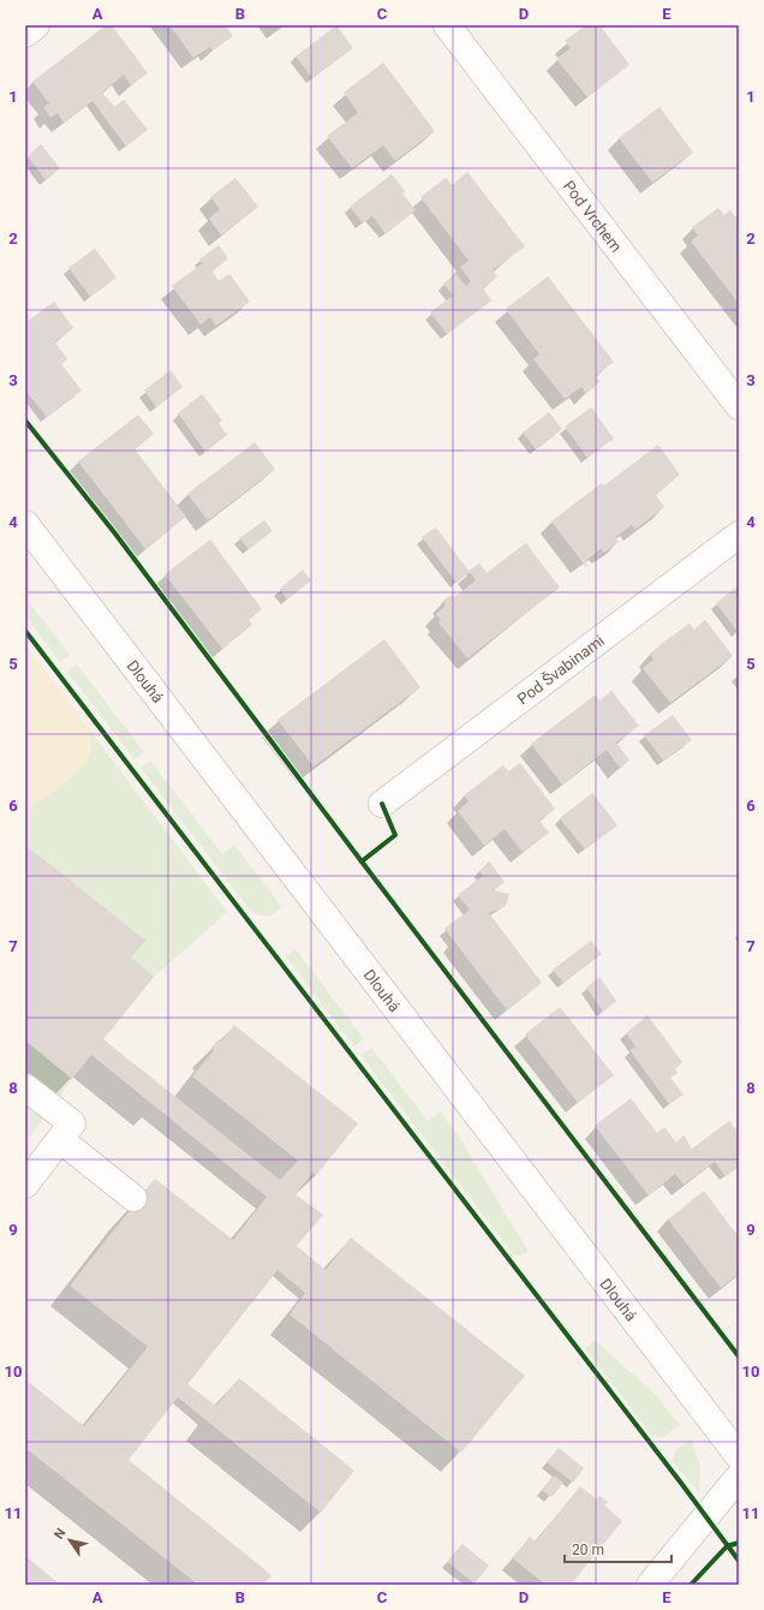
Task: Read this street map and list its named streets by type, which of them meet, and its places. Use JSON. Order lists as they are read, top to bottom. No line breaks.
{"streets":{"street":["Pod Vrchem","Pod Švabinami","Dlouhá"]},"scale_bar":"20 m","north":"top left","grid":{"columns":["A","B","C","D","E"],"rows":["1","2","3","4","5","6","7","8","9","10","11"]}}
